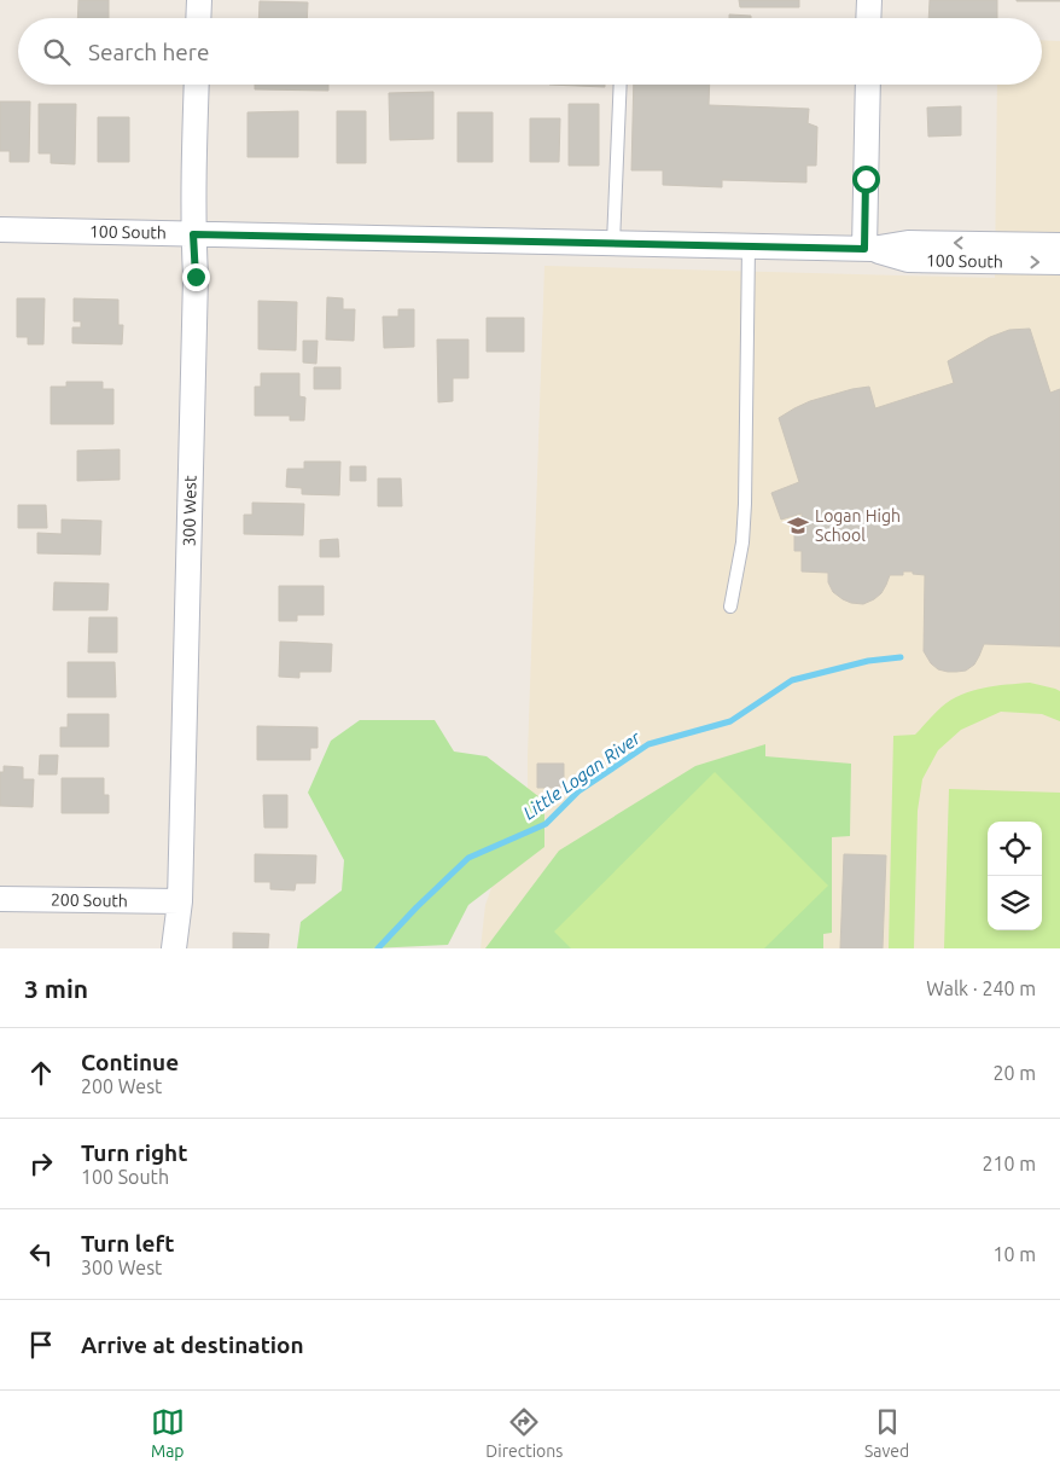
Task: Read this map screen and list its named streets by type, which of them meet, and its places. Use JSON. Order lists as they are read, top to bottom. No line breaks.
{"streets":{"street":["100 South","300 West","200 South"]},"crossings":[["100 South","300 West"],["300 West","200 South"]],"water":["Little Logan River"],"places":{"school or university":["Logan High School"]},"page":{"search":"Search here","heading":["3 min","Walk · 240 m"],"list":[["Continue","200 West","20 m"],["Turn right","100 South","210 m"],["Turn left","300 West","10 m"],"Arrive at destination"],"nav":["Map","Directions","Saved"]}}
